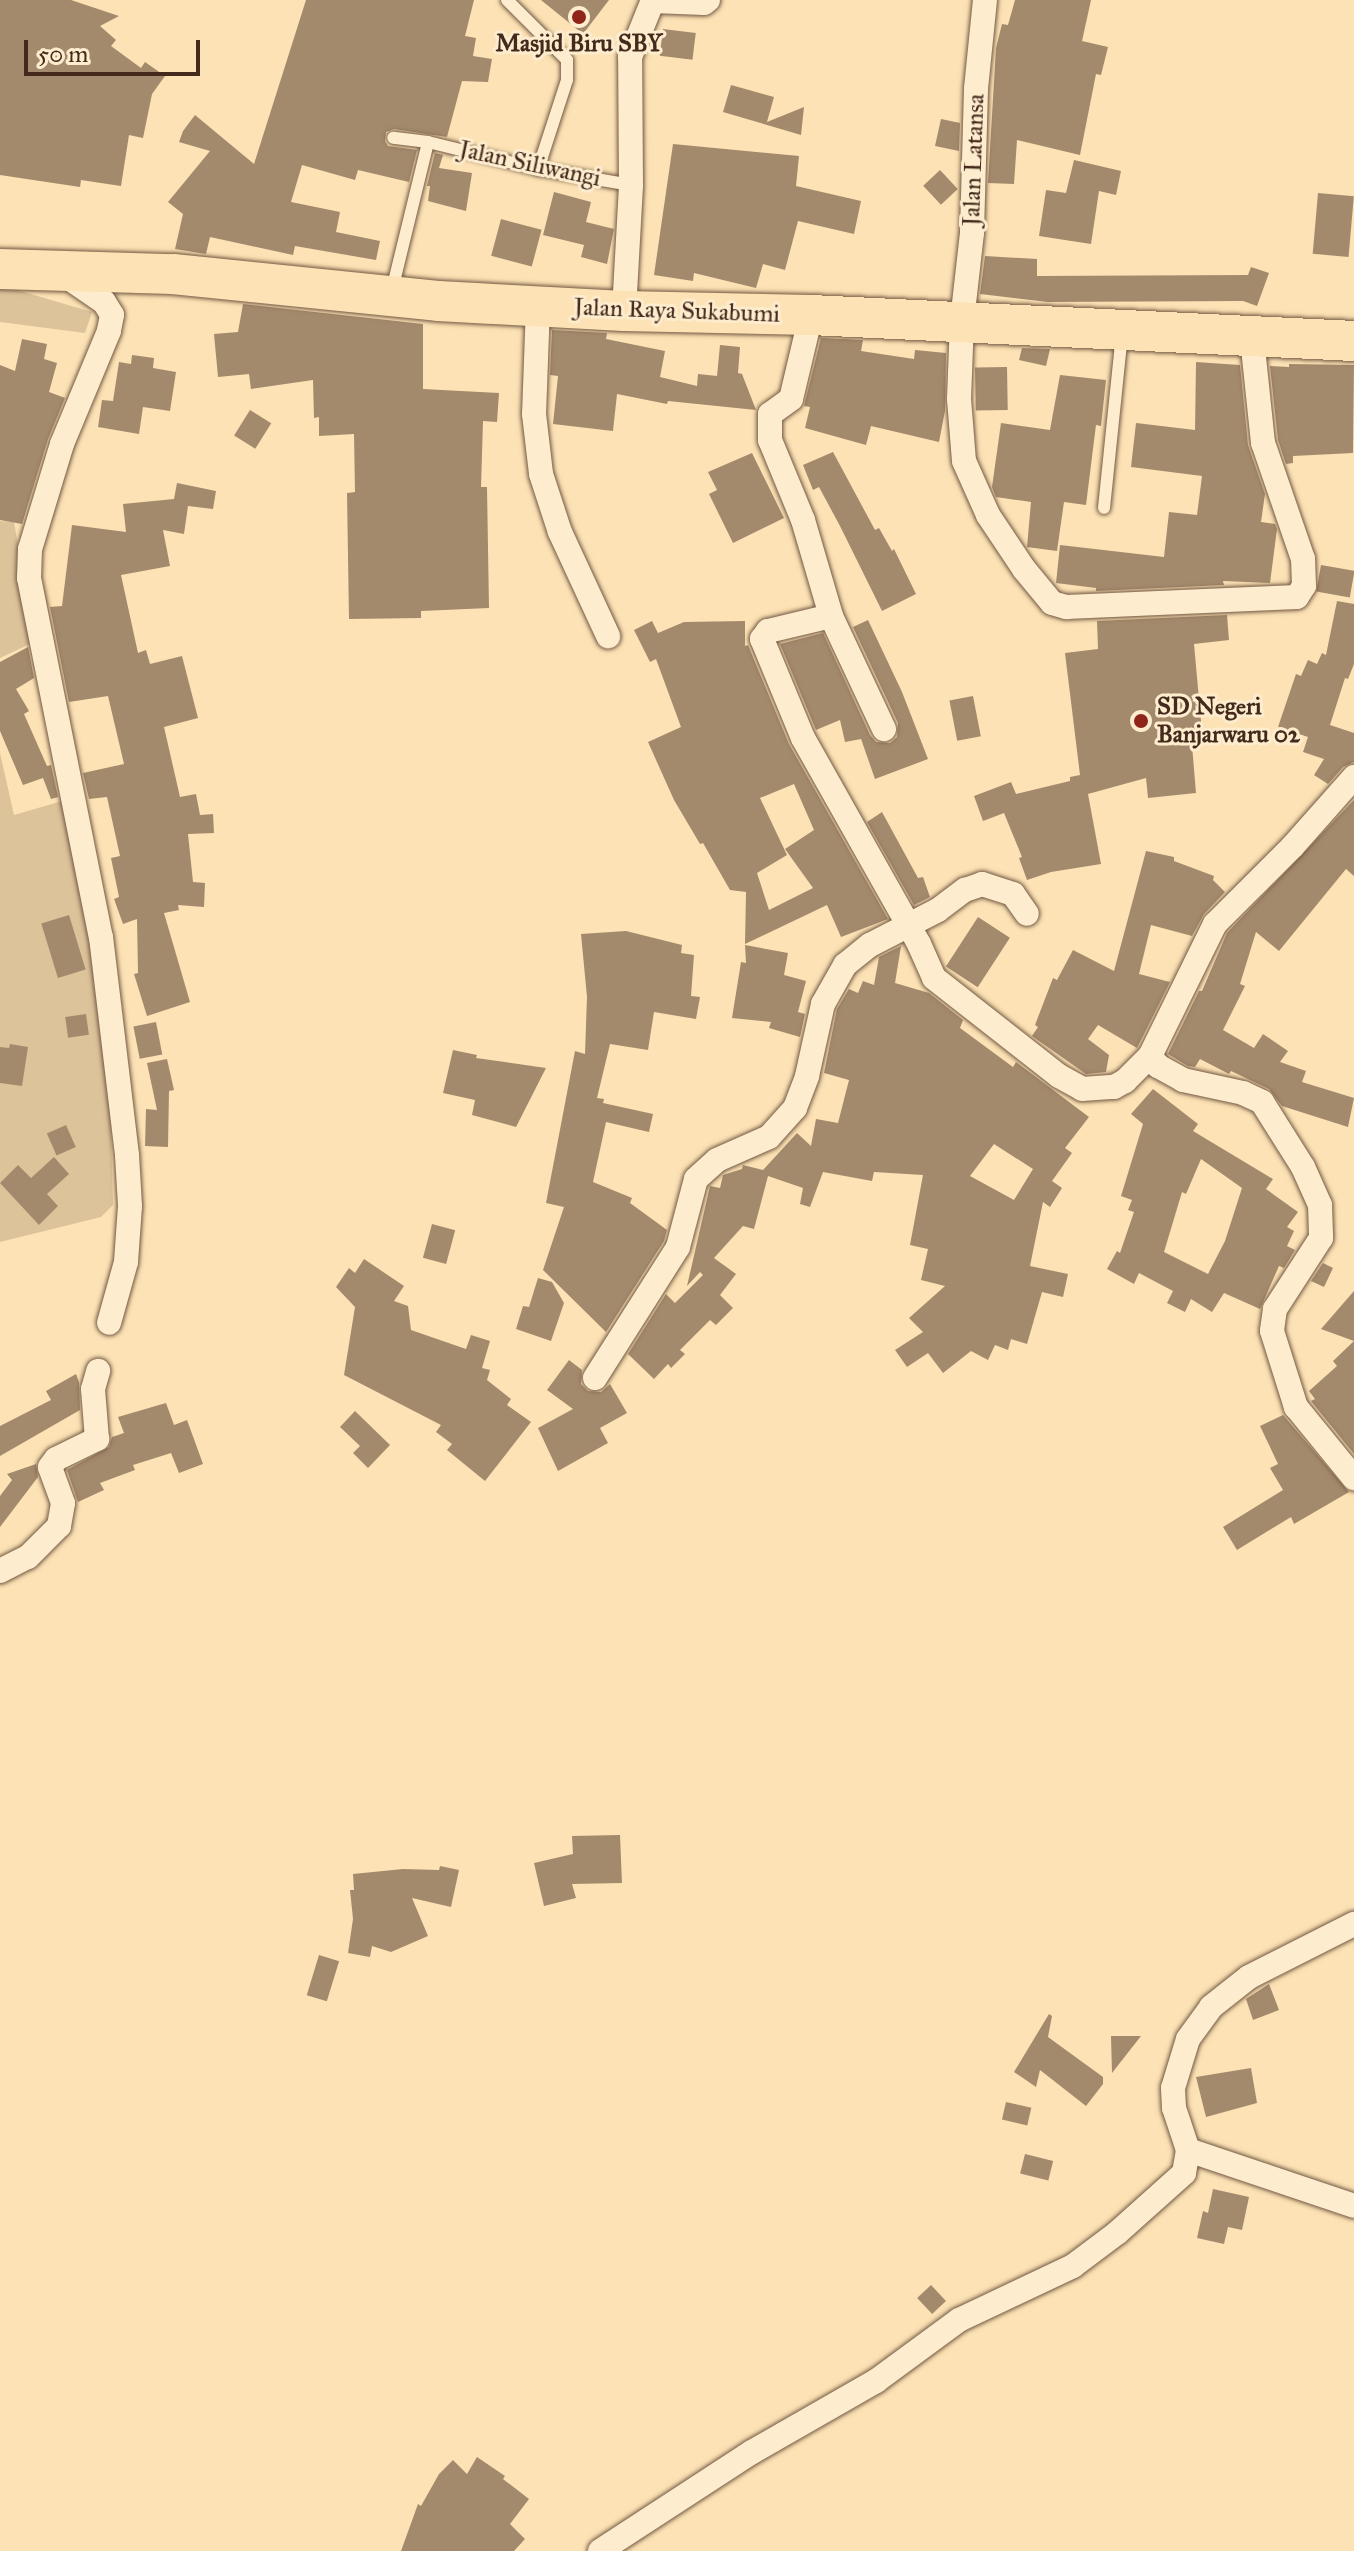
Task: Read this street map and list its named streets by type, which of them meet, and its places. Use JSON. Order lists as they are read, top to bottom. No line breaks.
{"streets":{"highway":["Jalan Raya Sukabumi"],"street":["Jalan Latansa","Jalan Siliwangi"]},"crossings":[["Jalan Latansa","Jalan Raya Sukabumi"],["Jalan Siliwangi","Jalan Raya Sukabumi"]],"places":["Masjid Biru SBY","SD Negeri Banjarwaru 02"],"scale_bar":"50 m"}
